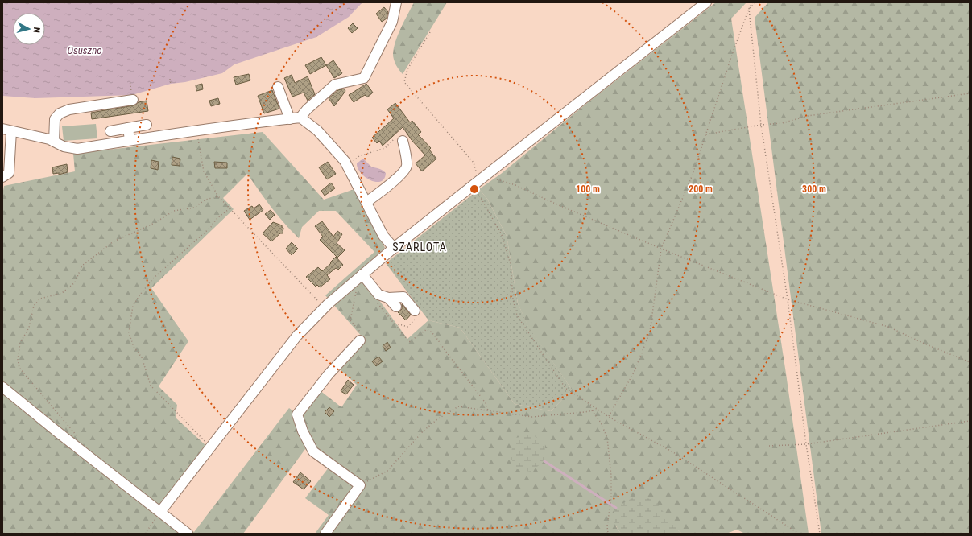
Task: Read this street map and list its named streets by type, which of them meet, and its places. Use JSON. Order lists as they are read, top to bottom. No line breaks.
{"districts":["SZARLOTA"],"water":["Osuszno"],"north":"right","rings":["100 m","200 m","300 m"]}
